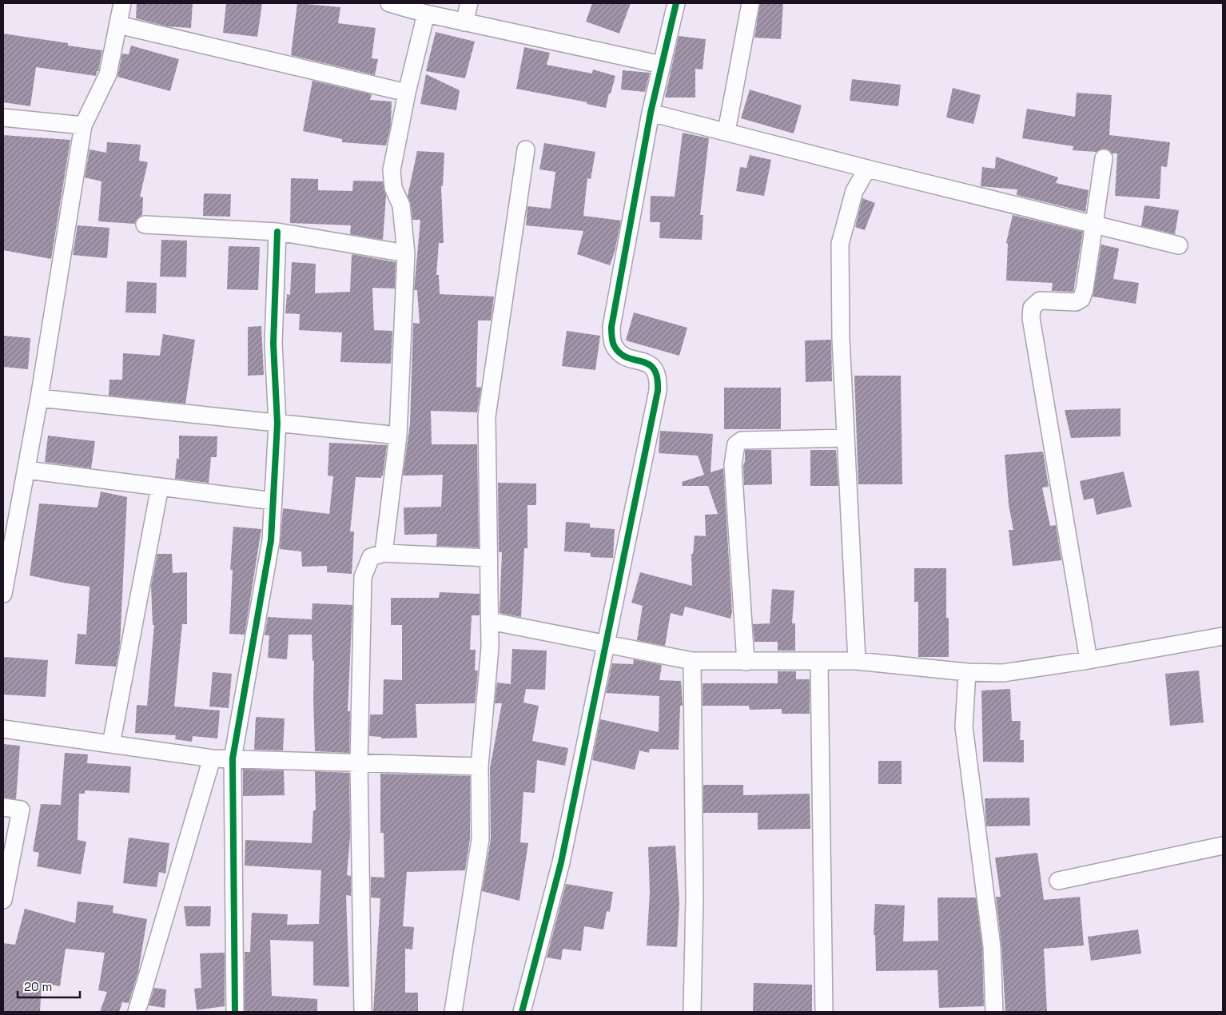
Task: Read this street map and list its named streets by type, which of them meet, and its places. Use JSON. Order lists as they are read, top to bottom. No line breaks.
{"scale_bar":"20 m"}
